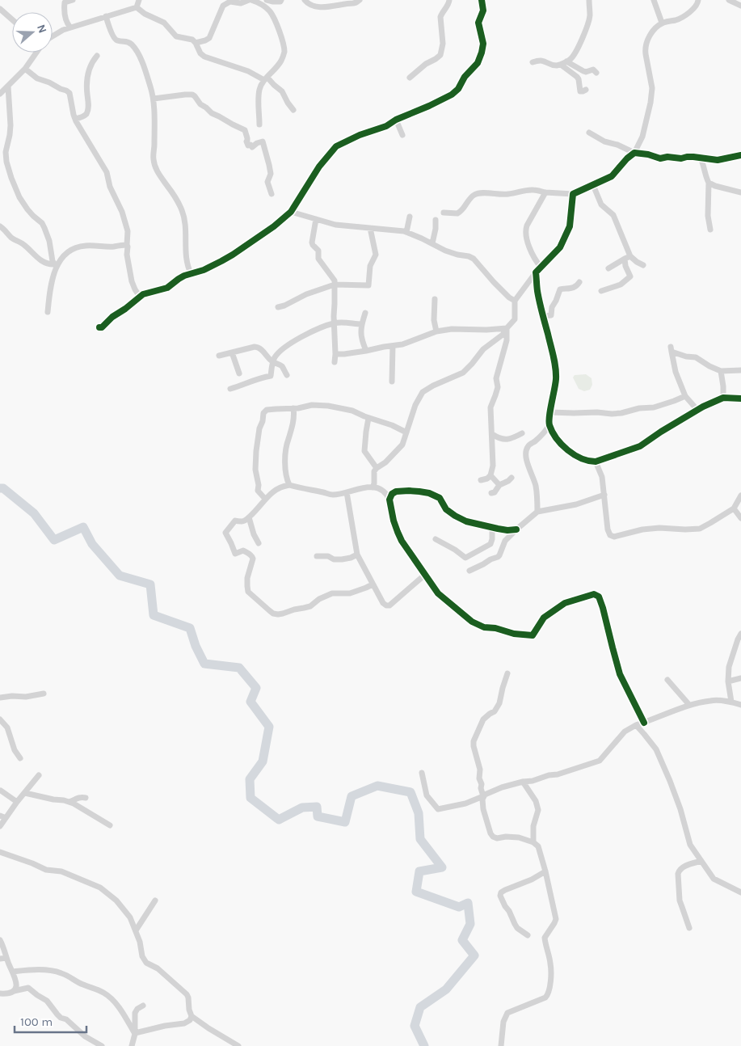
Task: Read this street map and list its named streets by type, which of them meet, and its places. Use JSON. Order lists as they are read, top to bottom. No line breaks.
{"scale_bar":"100 m","north":"right"}
